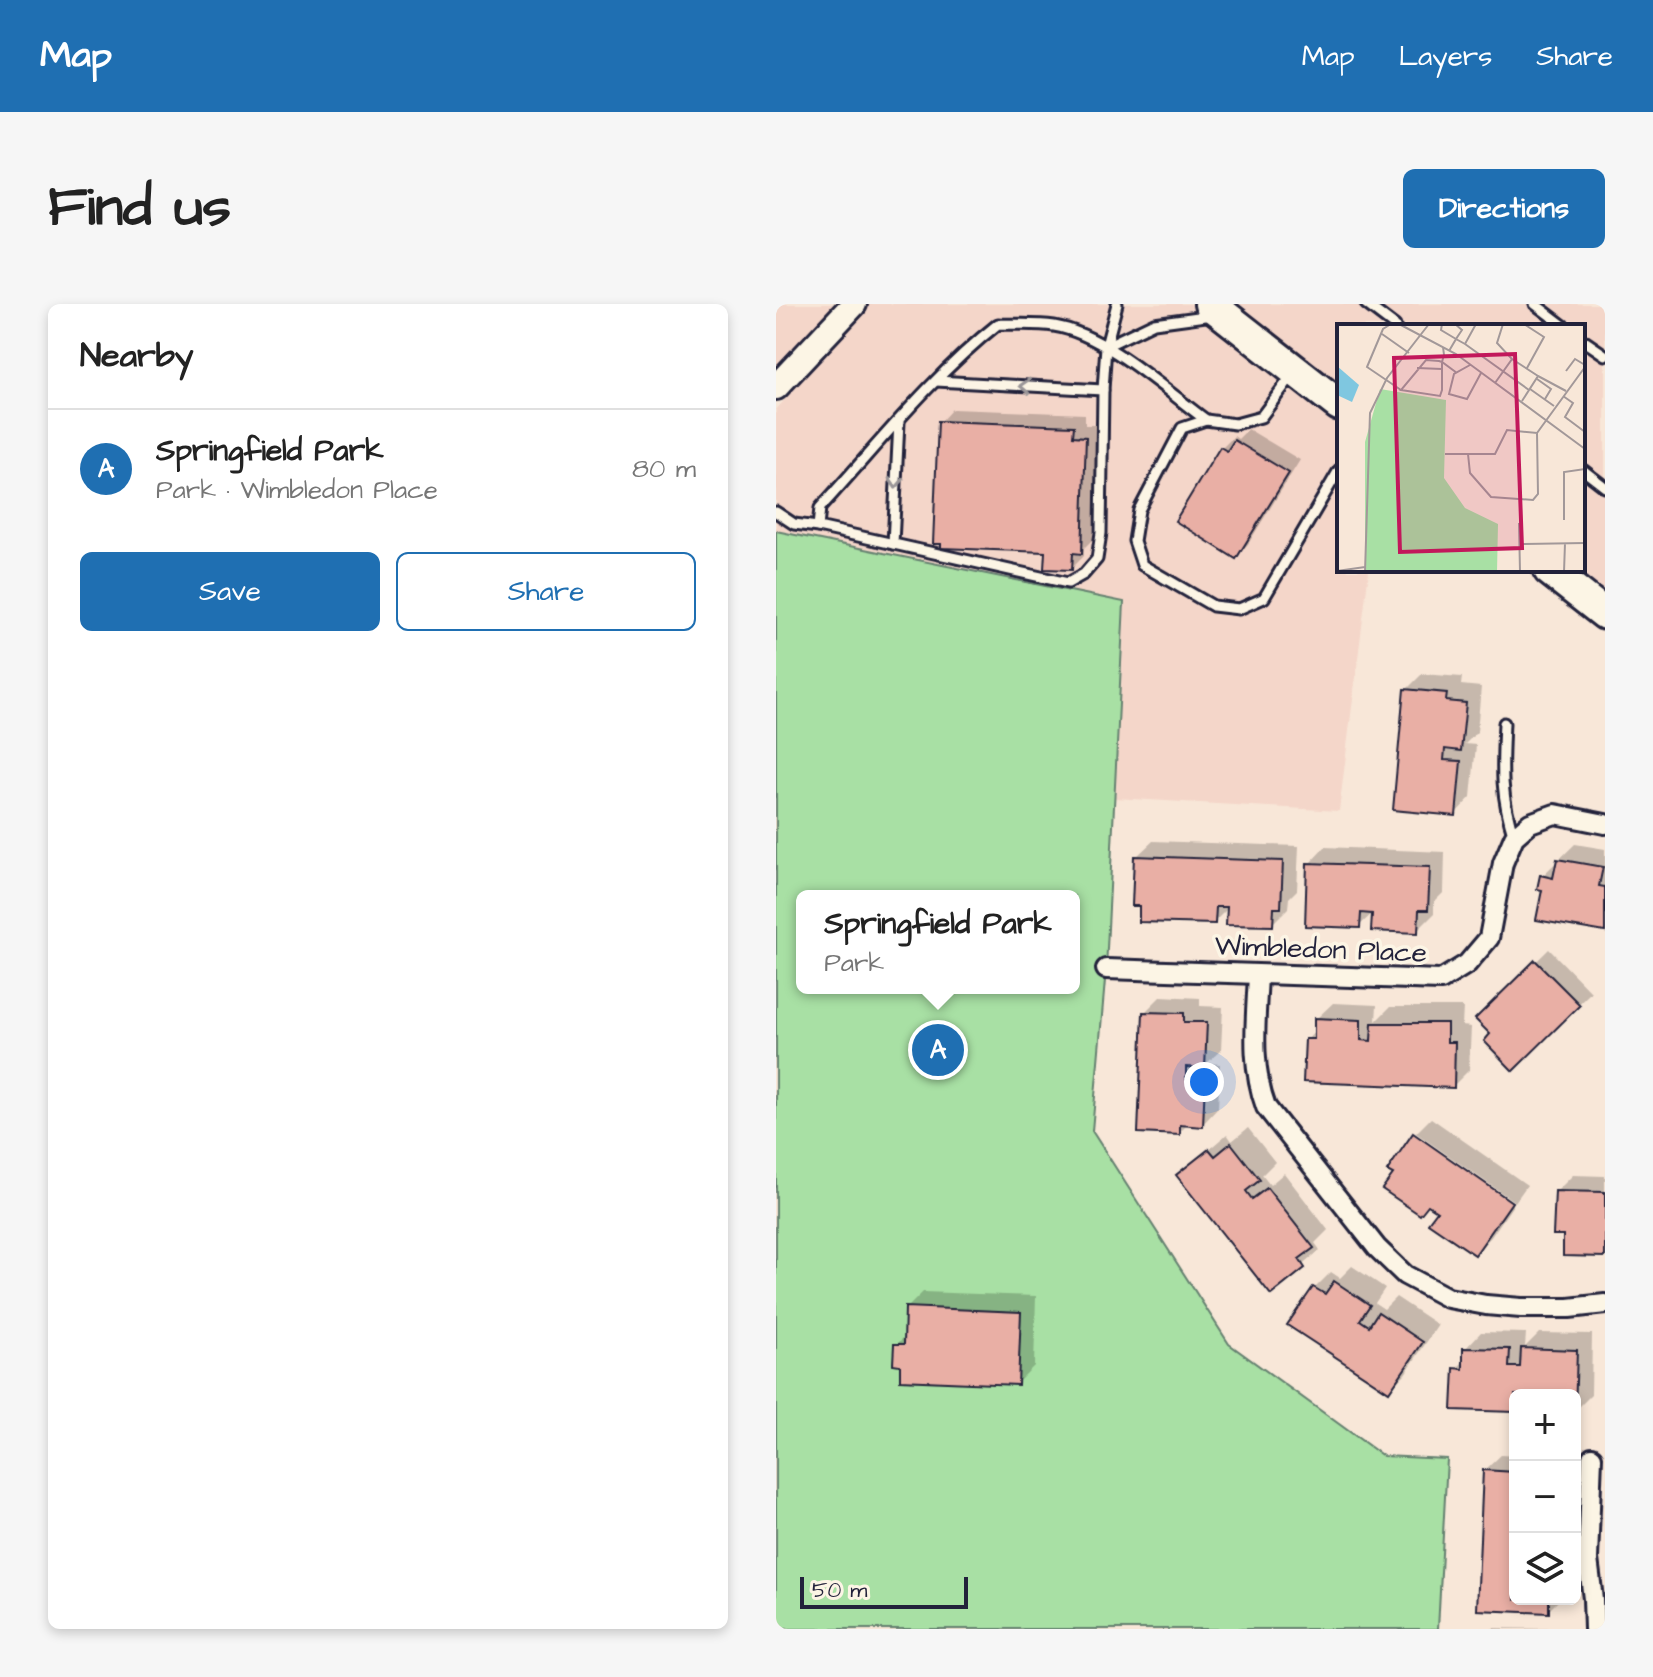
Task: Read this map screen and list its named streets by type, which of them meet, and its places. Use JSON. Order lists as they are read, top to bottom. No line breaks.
{"streets":{"street":["Wimbledon Place"]},"scale_bar":"50 m","page":{"header":"Map","nav":["Map","Layers","Share"],"title":"Find us","buttons":["Directions",["Save","Share"]],"heading":"Nearby","list":[{"mark":"A","name":"Springfield Park","note":"Park · Wimbledon Place","value":"80 m"}],"popup":["Springfield Park","Park"],"pins":"A","map_buttons":["+","−"],"scale":"50 m"}}
